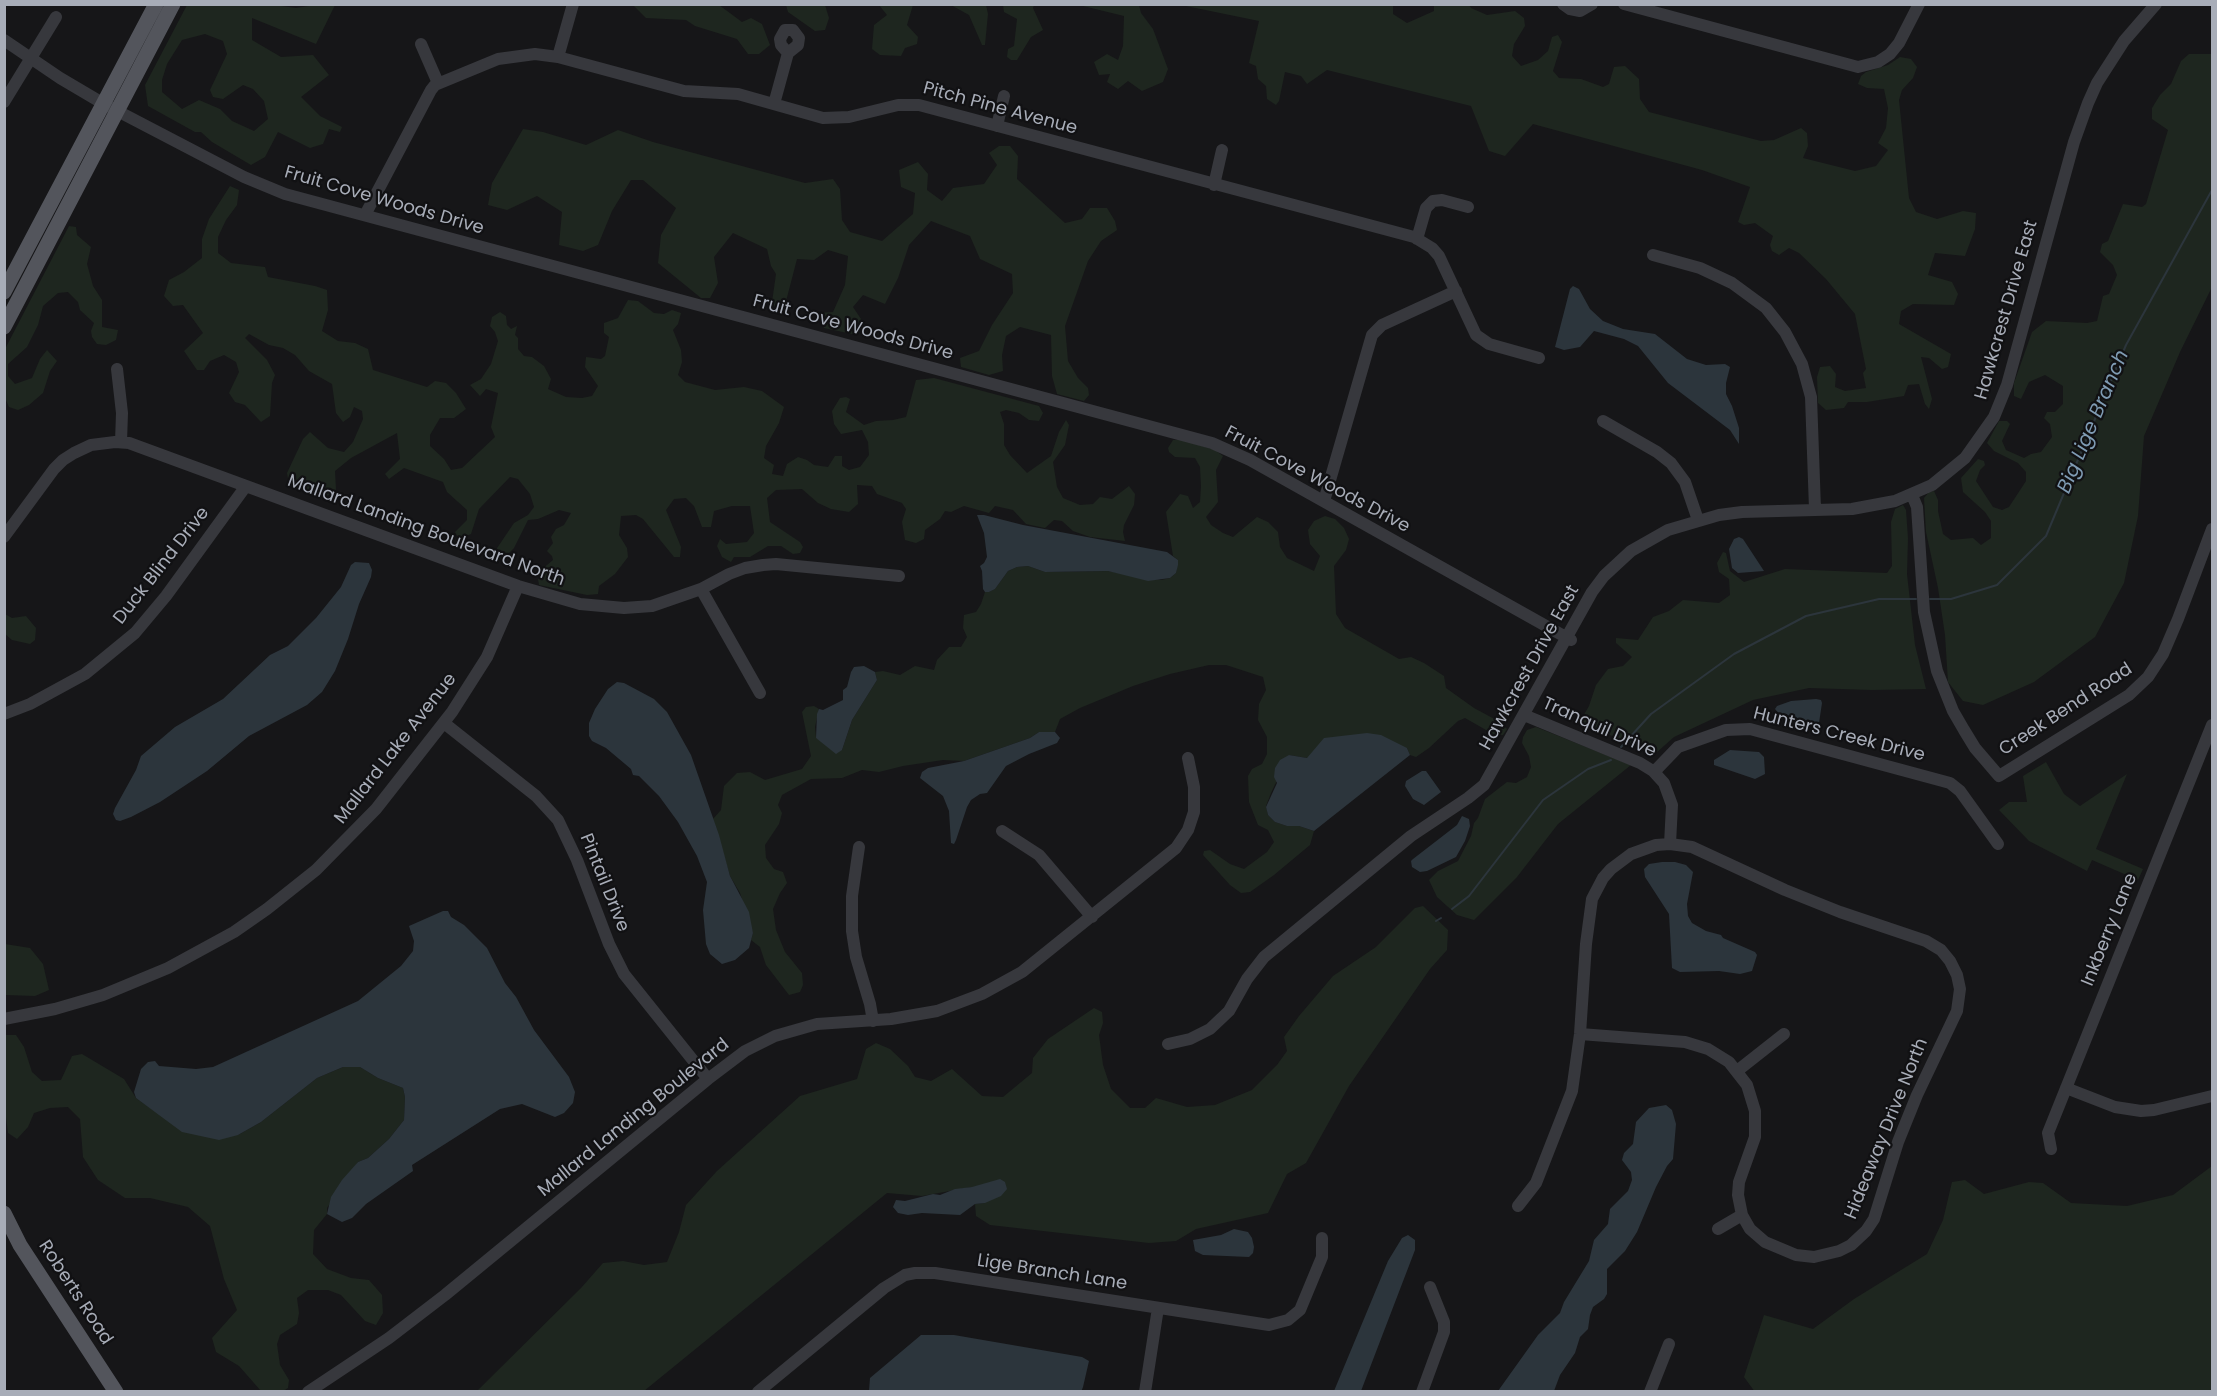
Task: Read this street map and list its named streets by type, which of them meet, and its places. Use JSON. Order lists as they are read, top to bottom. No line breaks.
{"streets":{"main road":["Roberts Road"],"street":["Pitch Pine Avenue","Fruit Cove Woods Drive","Hawkcrest Drive East","Mallard Landing Boulevard North","Duck Blind Drive","Creek Bend Road","Tranquil Drive","Hunters Creek Drive","Mallard Lake Avenue","Pintail Drive","Inkberry Lane","Mallard Landing Boulevard","Hideaway Drive North","Lige Branch Lane"]},"crossings":[["Fruit Cove Woods Drive","Hawkcrest Drive East"],["Hawkcrest Drive East","Creek Bend Road"],["Hawkcrest Drive East","Tranquil Drive"],["Mallard Landing Boulevard North","Duck Blind Drive"],["Mallard Landing Boulevard North","Mallard Lake Avenue"],["Tranquil Drive","Hunters Creek Drive"],["Tranquil Drive","Hideaway Drive North"],["Mallard Lake Avenue","Pintail Drive"],["Pintail Drive","Mallard Landing Boulevard"]],"water":["Big Lige Branch"]}
